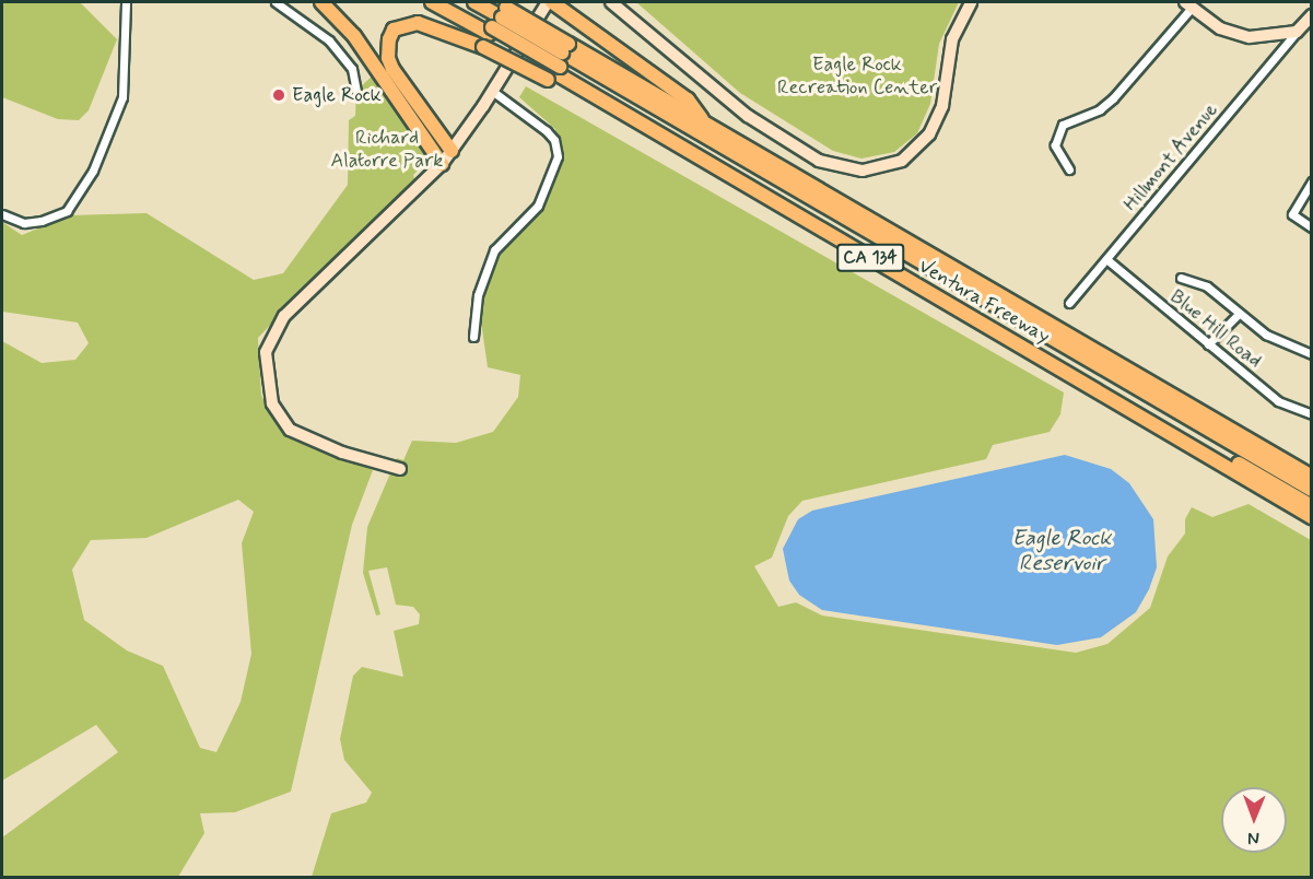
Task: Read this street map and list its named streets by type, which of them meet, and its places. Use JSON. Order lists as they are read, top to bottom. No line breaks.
{"streets":{"highway":["CA 134","Ventura Freeway"],"street":["Hillmont Avenue","Blue Hill Road"]},"crossings":[["Hillmont Avenue","Blue Hill Road"]],"water":["Eagle Rock Reservoir"],"parks":["Eagle Rock Recreation Center","Richard Alatorre Park"],"places":["Eagle Rock"],"north":"bottom"}
